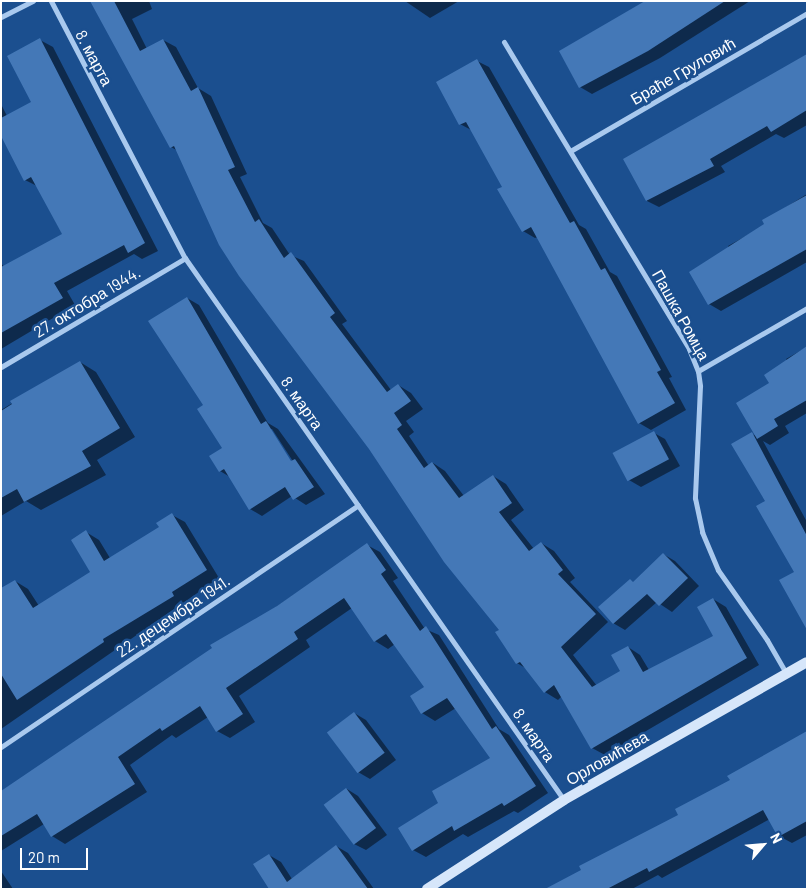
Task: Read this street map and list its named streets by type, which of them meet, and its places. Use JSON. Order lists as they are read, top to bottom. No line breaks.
{"streets":{"street":["8. марта","Браће Груловић","27. октобра 1944.","Пашка Ромца","22. децембра 1941.","Орловићева"]},"crossings":[["8. марта","27. октобра 1944."],["8. марта","22. децембра 1941."],["8. марта","Орловићева"],["Браће Груловић","Пашка Ромца"],["Пашка Ромца","Орловићева"]],"scale_bar":"20 m","north":"top right"}
